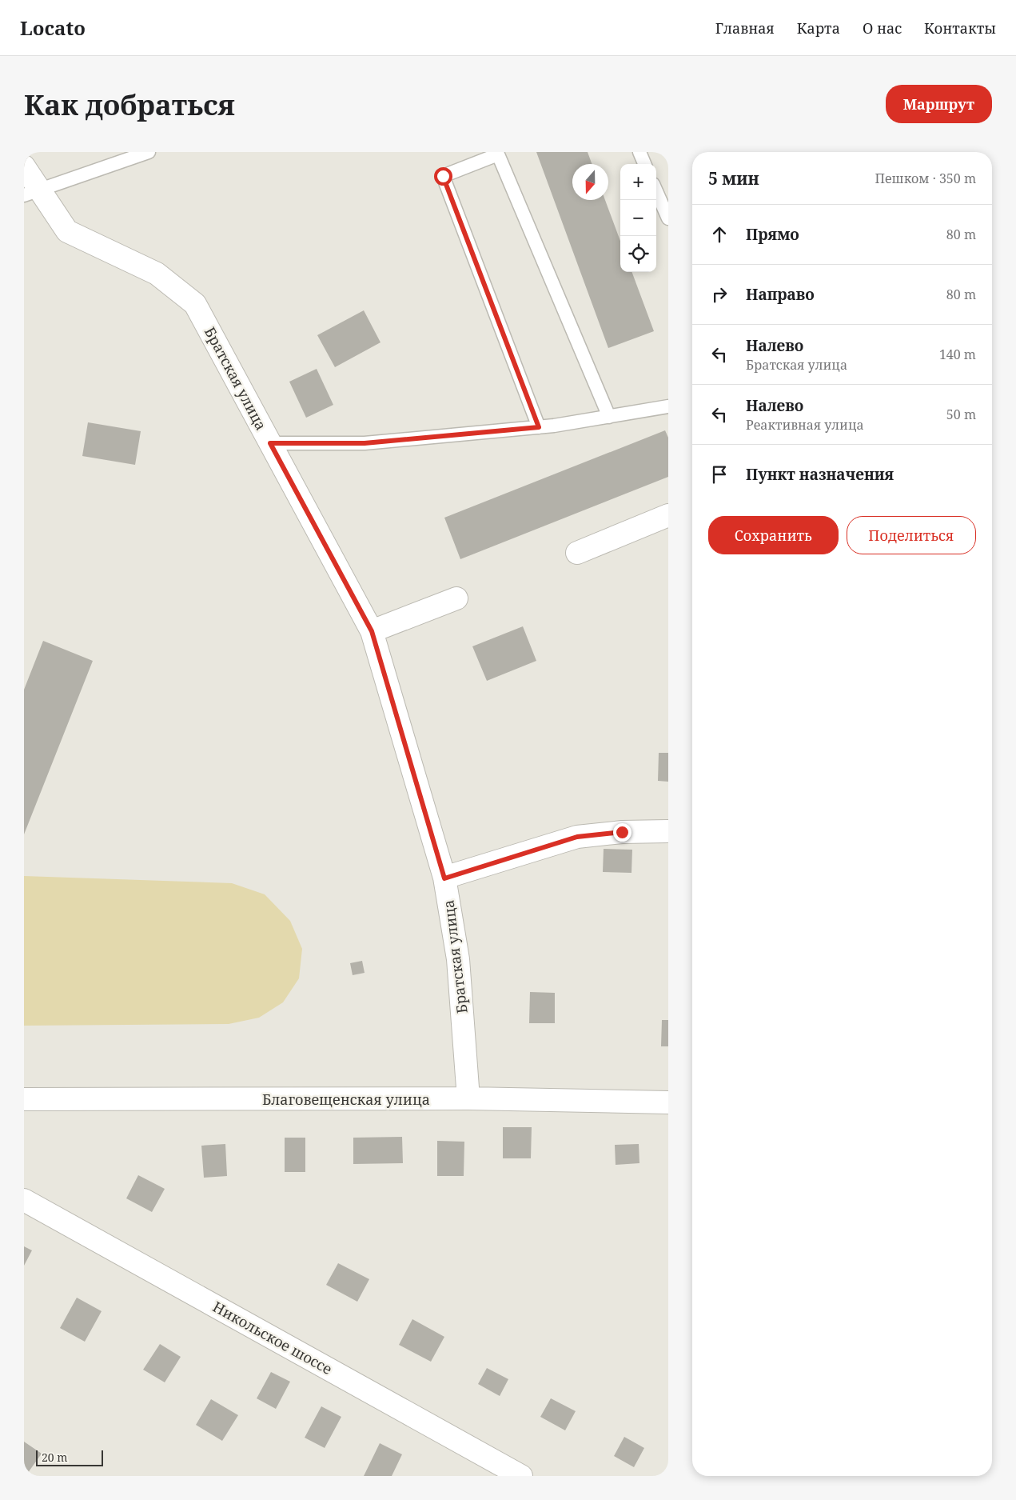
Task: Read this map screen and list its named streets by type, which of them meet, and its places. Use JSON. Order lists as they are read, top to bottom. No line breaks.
{"streets":{"street":["Братская улица","Благовещенская улица","Никольское шоссе"]},"crossings":[["Братская улица","Благовещенская улица"]],"scale_bar":"20 m","north":"bottom","page":{"header":"Locato","nav":["Главная","Карта","О нас","Контакты"],"buttons":["Маршрут",["Сохранить","Поделиться"]],"title":"Как добраться","heading":["5 мин","Пешком · 350 m"],"map_buttons":["+","−"],"list":[["Прямо","80 m"],["Направо","80 m"],["Налево","Братская улица","140 m"],["Налево","Реактивная улица","50 m"],"Пункт назначения"],"scale":"20 m"}}
